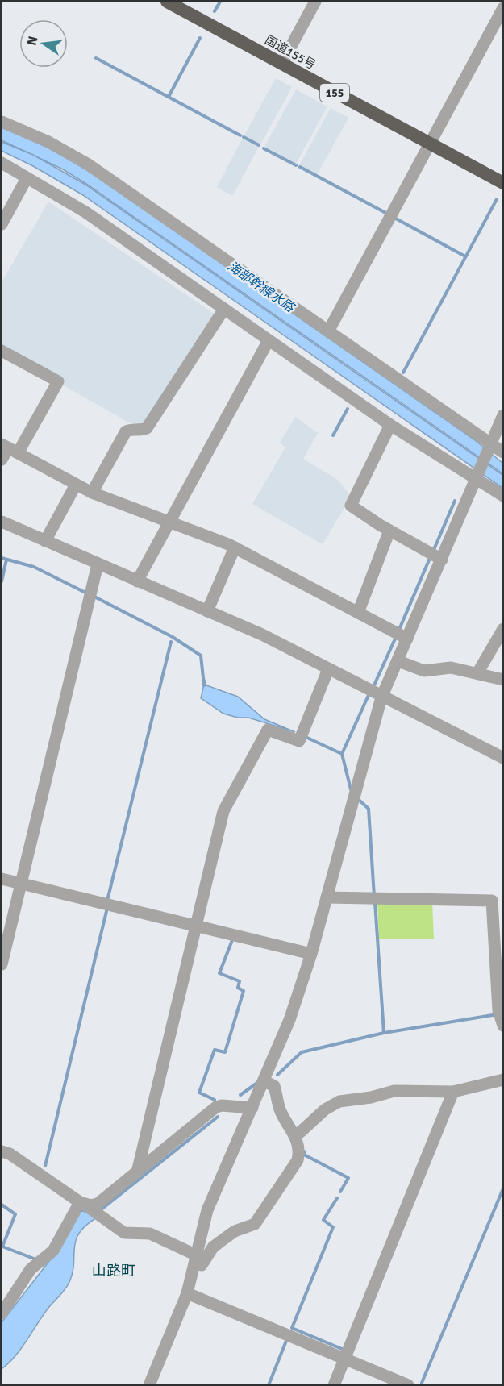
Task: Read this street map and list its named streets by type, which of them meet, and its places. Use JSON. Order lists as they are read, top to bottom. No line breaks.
{"streets":{"highway":["国道155号","155"]},"districts":["山路町"],"water":["海部幹線水路"],"north":"left"}
